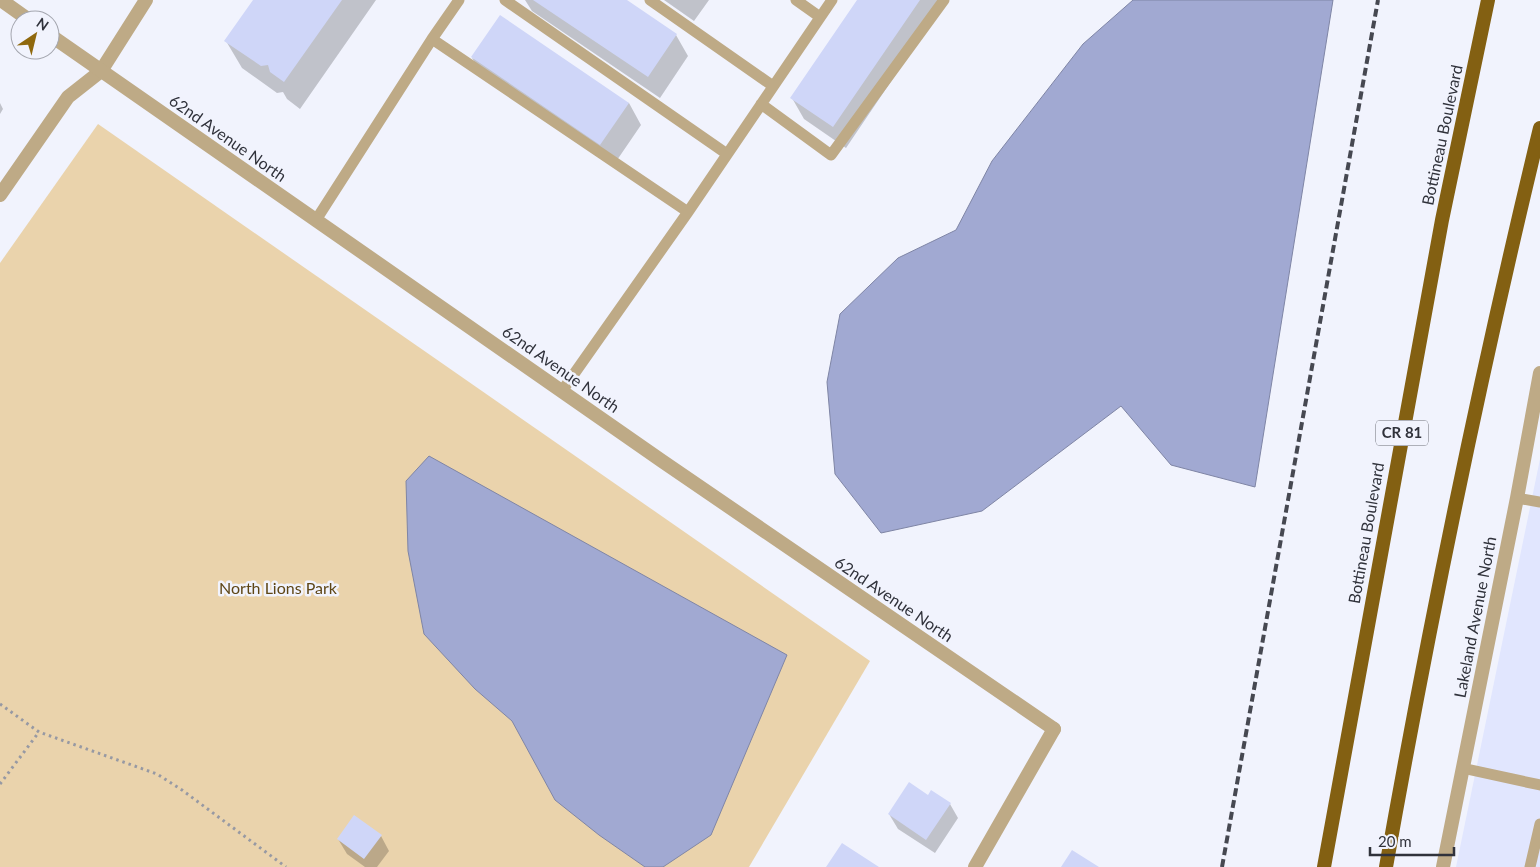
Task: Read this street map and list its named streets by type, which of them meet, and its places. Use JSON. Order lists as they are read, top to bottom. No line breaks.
{"streets":{"highway":["Bottineau Boulevard","CR 81"],"street":["62nd Avenue North","Lakeland Avenue North"]},"parks":["North Lions Park"],"scale_bar":"20 m","north":"top right"}
